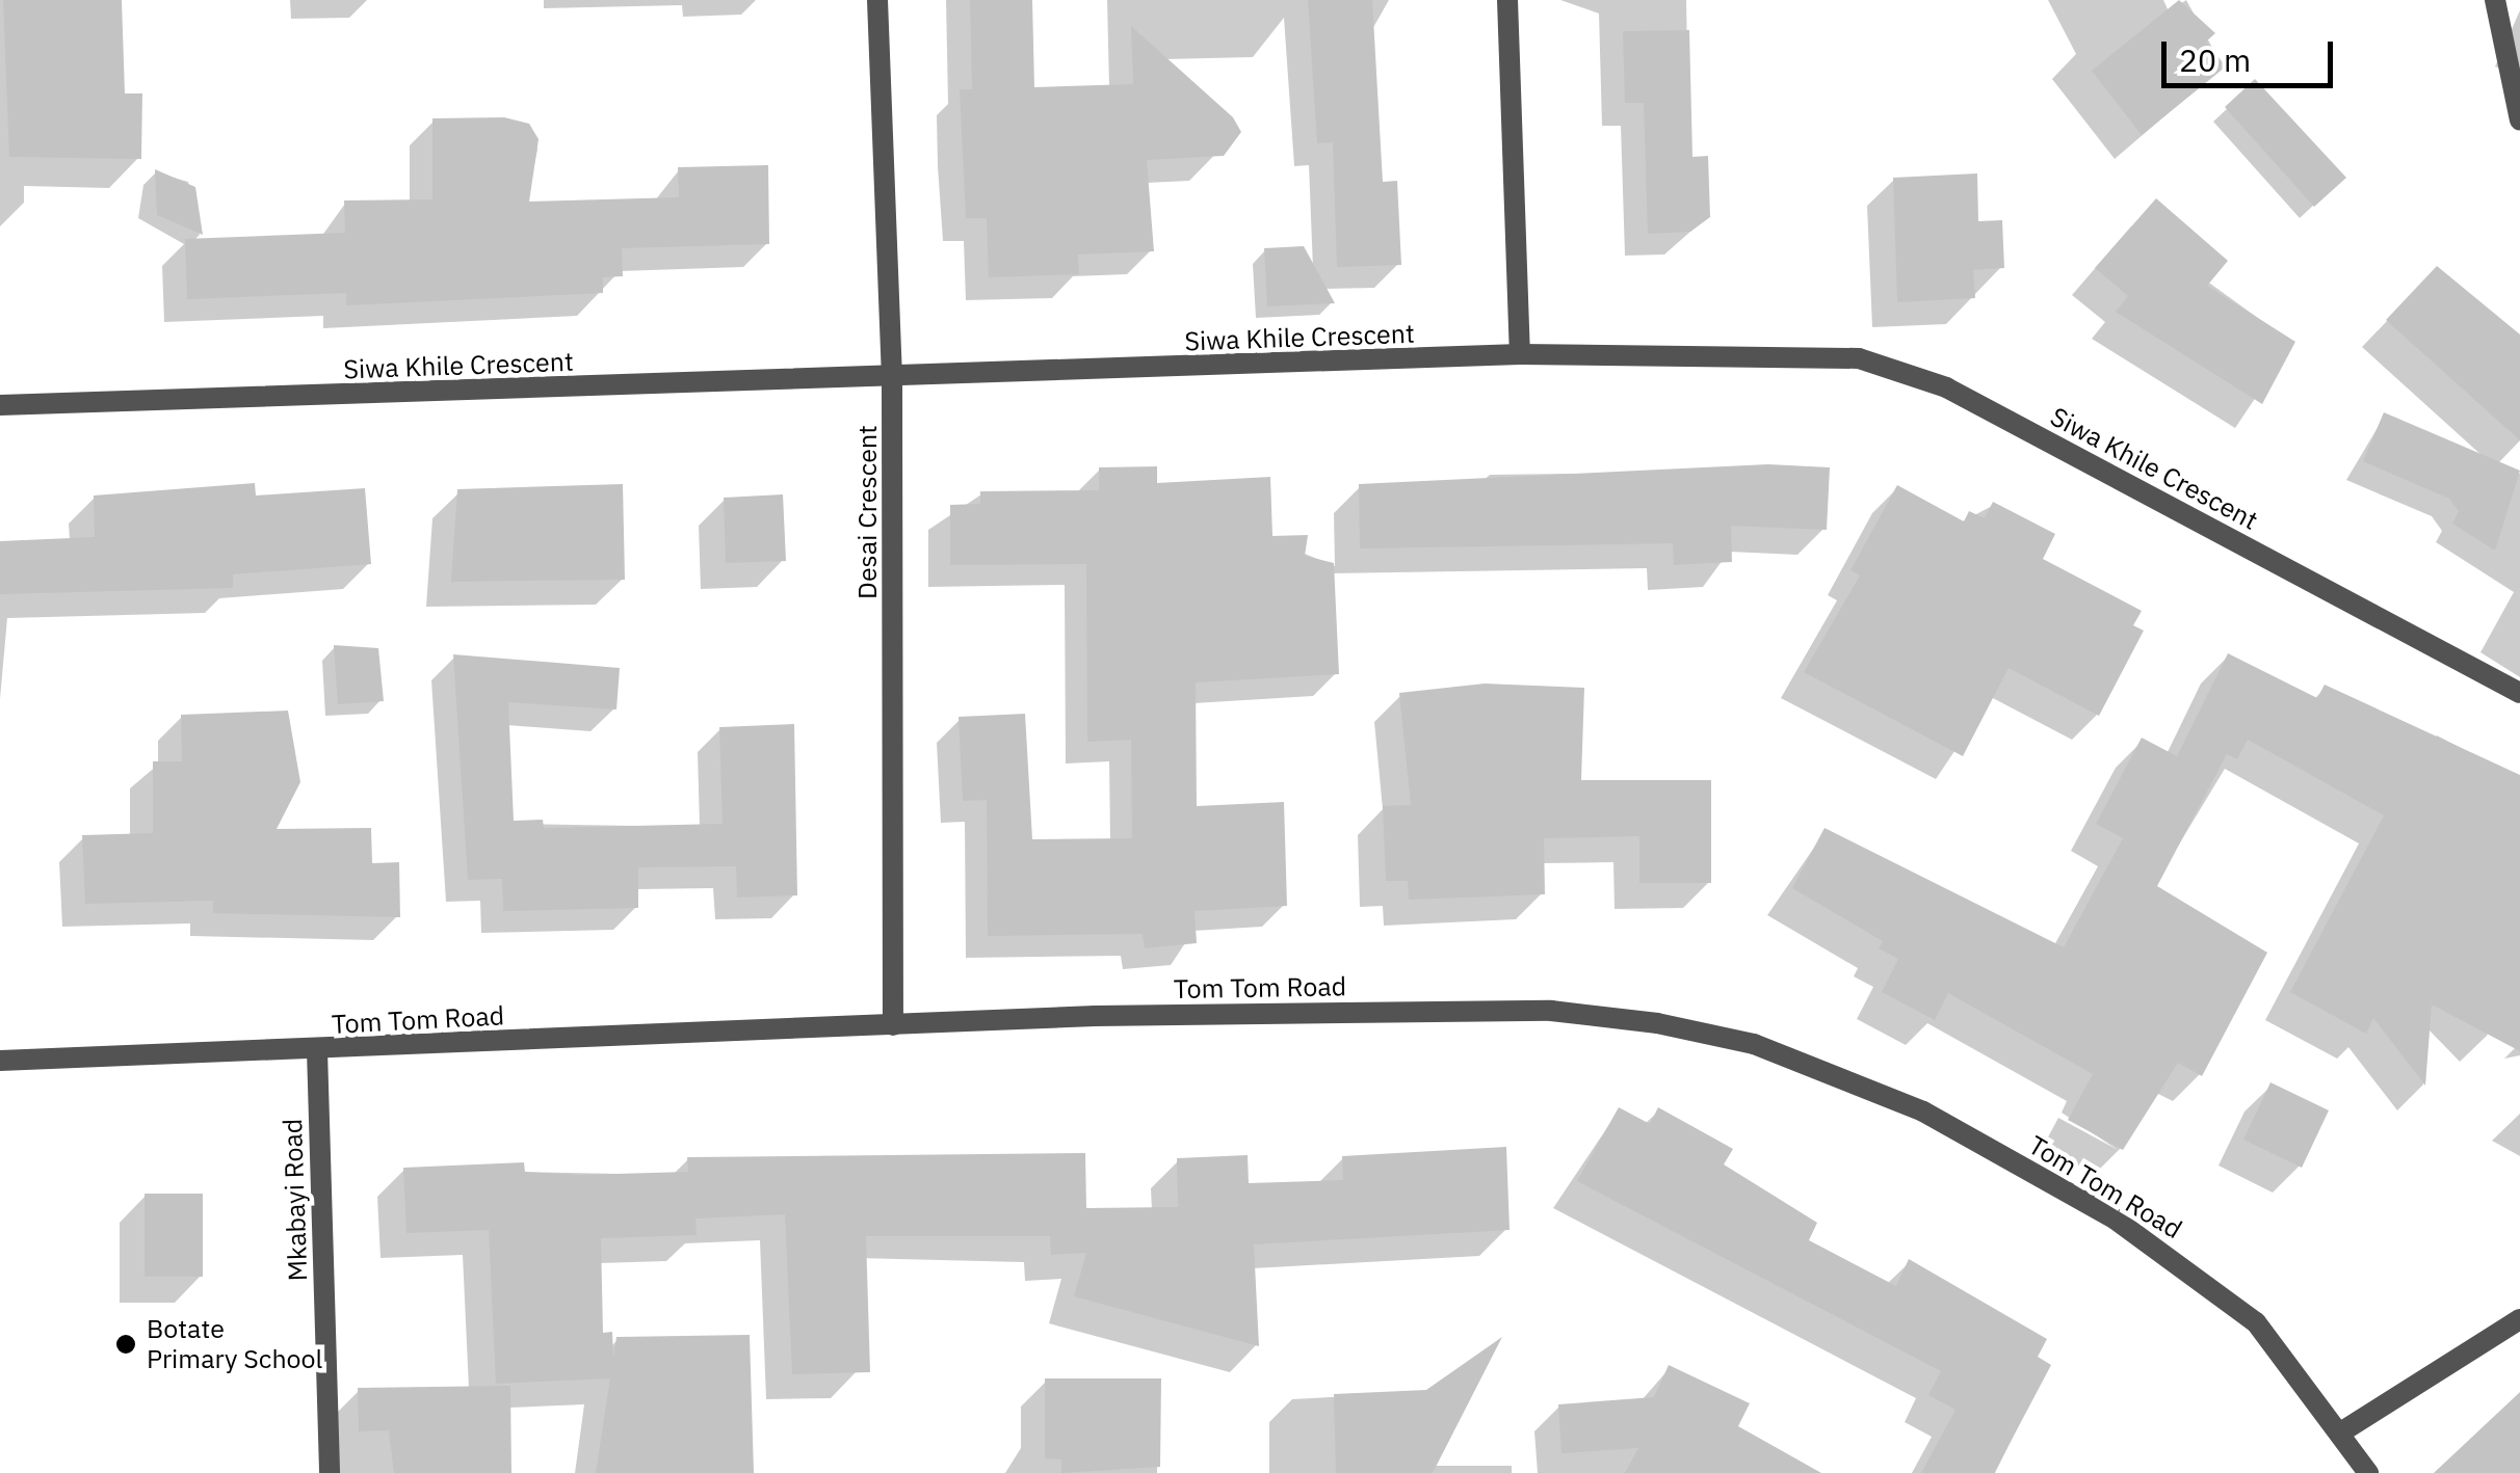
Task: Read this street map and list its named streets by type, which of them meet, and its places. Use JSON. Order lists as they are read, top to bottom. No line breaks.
{"streets":{"street":["Siwa Khile Crescent","Desai Crescent","Tom Tom Road","Mkabayi Road"]},"crossings":[["Siwa Khile Crescent","Desai Crescent"],["Desai Crescent","Tom Tom Road"],["Tom Tom Road","Mkabayi Road"]],"places":["Botate Primary School"],"scale_bar":"20 m"}
